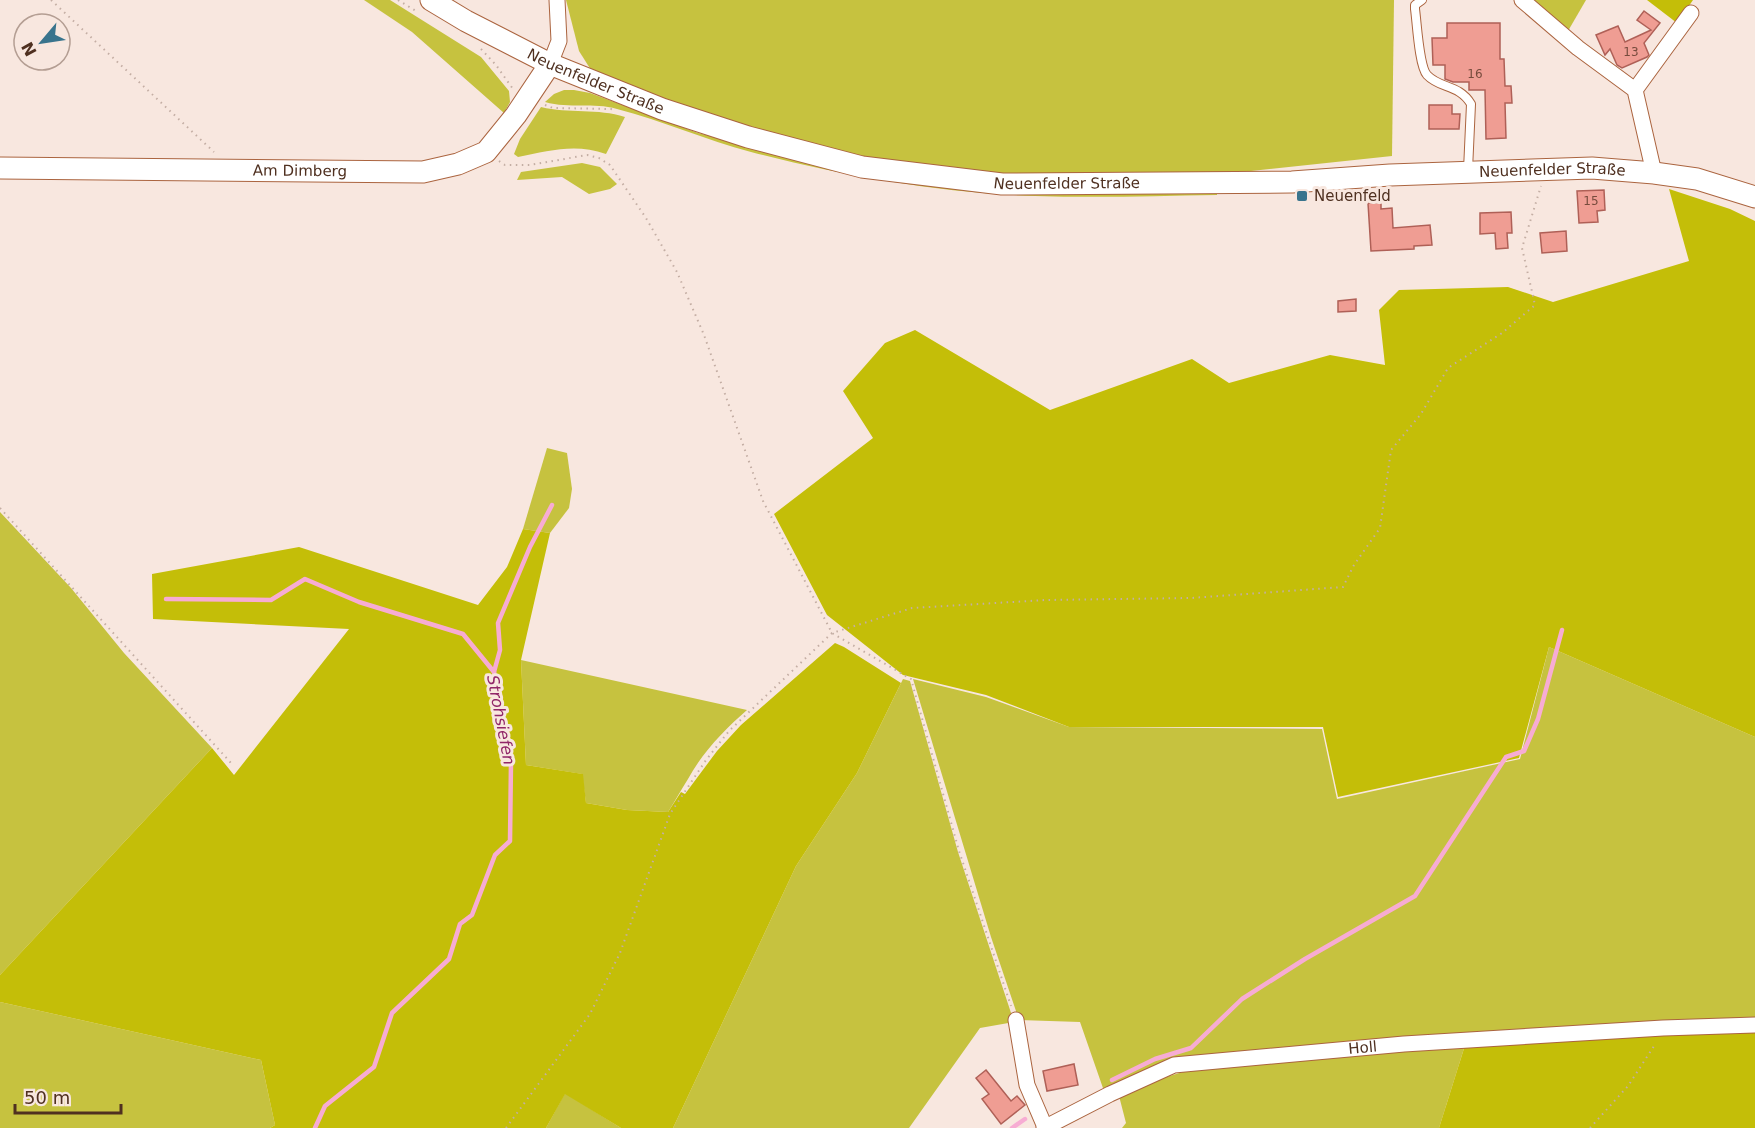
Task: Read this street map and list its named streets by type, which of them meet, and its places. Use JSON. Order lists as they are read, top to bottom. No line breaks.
{"streets":{"main road":["Neuenfelder Straße","Am Dimberg"],"street":["Holl"]},"crossings":[["Neuenfelder Straße","Am Dimberg"]],"water":["Strohsiefen"],"places":{"transit":["Neuenfeld"]},"house_numbers":["13","16","15"],"scale_bar":"50 m","north":"bottom left"}
